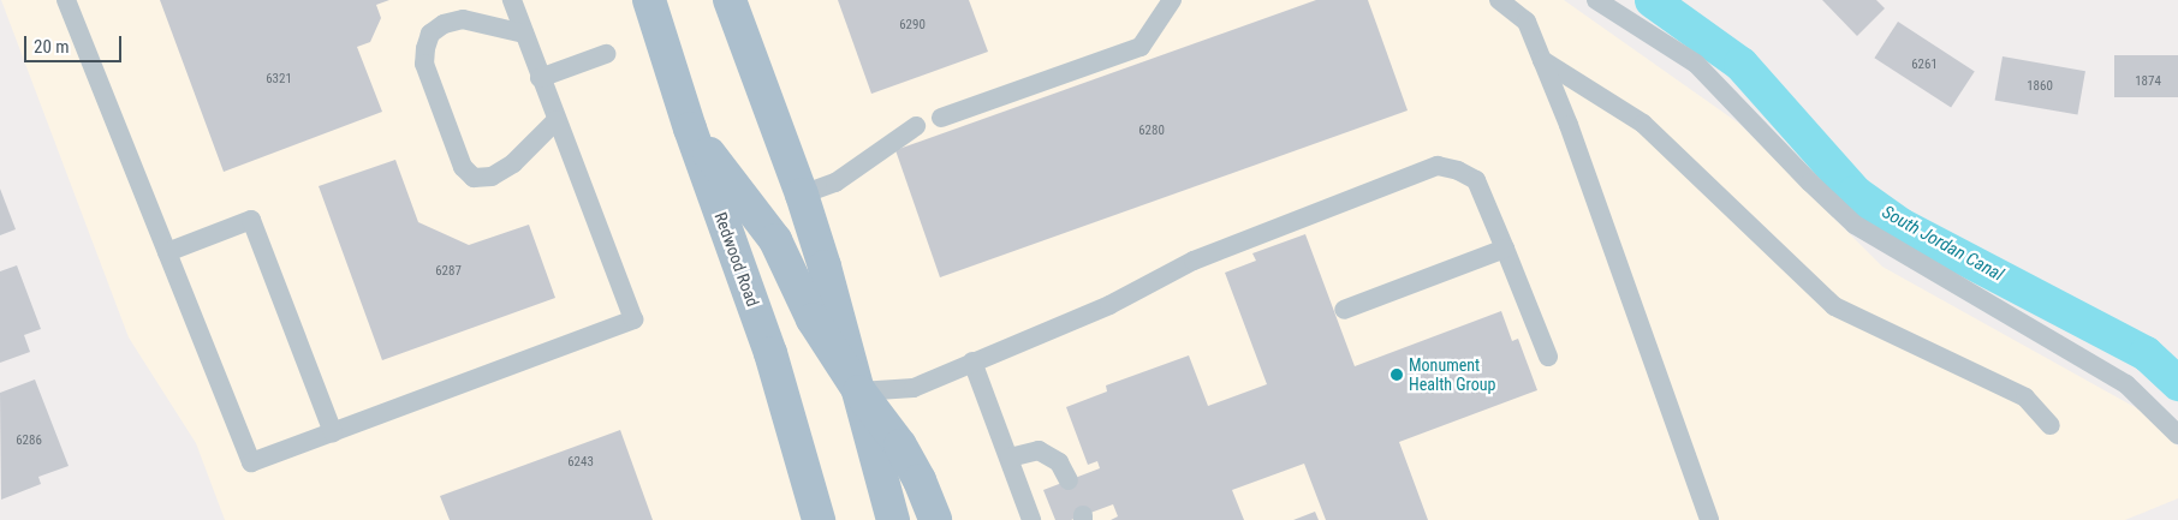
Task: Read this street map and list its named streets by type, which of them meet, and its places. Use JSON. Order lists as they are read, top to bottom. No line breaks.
{"streets":{"main road":["Redwood Road"]},"water":["South Jordan Canal"],"places":["Monument Health Group"],"house_numbers":["6290","6261","6321","1874","1860","6280","6287","6286","6243"],"scale_bar":"20 m"}
